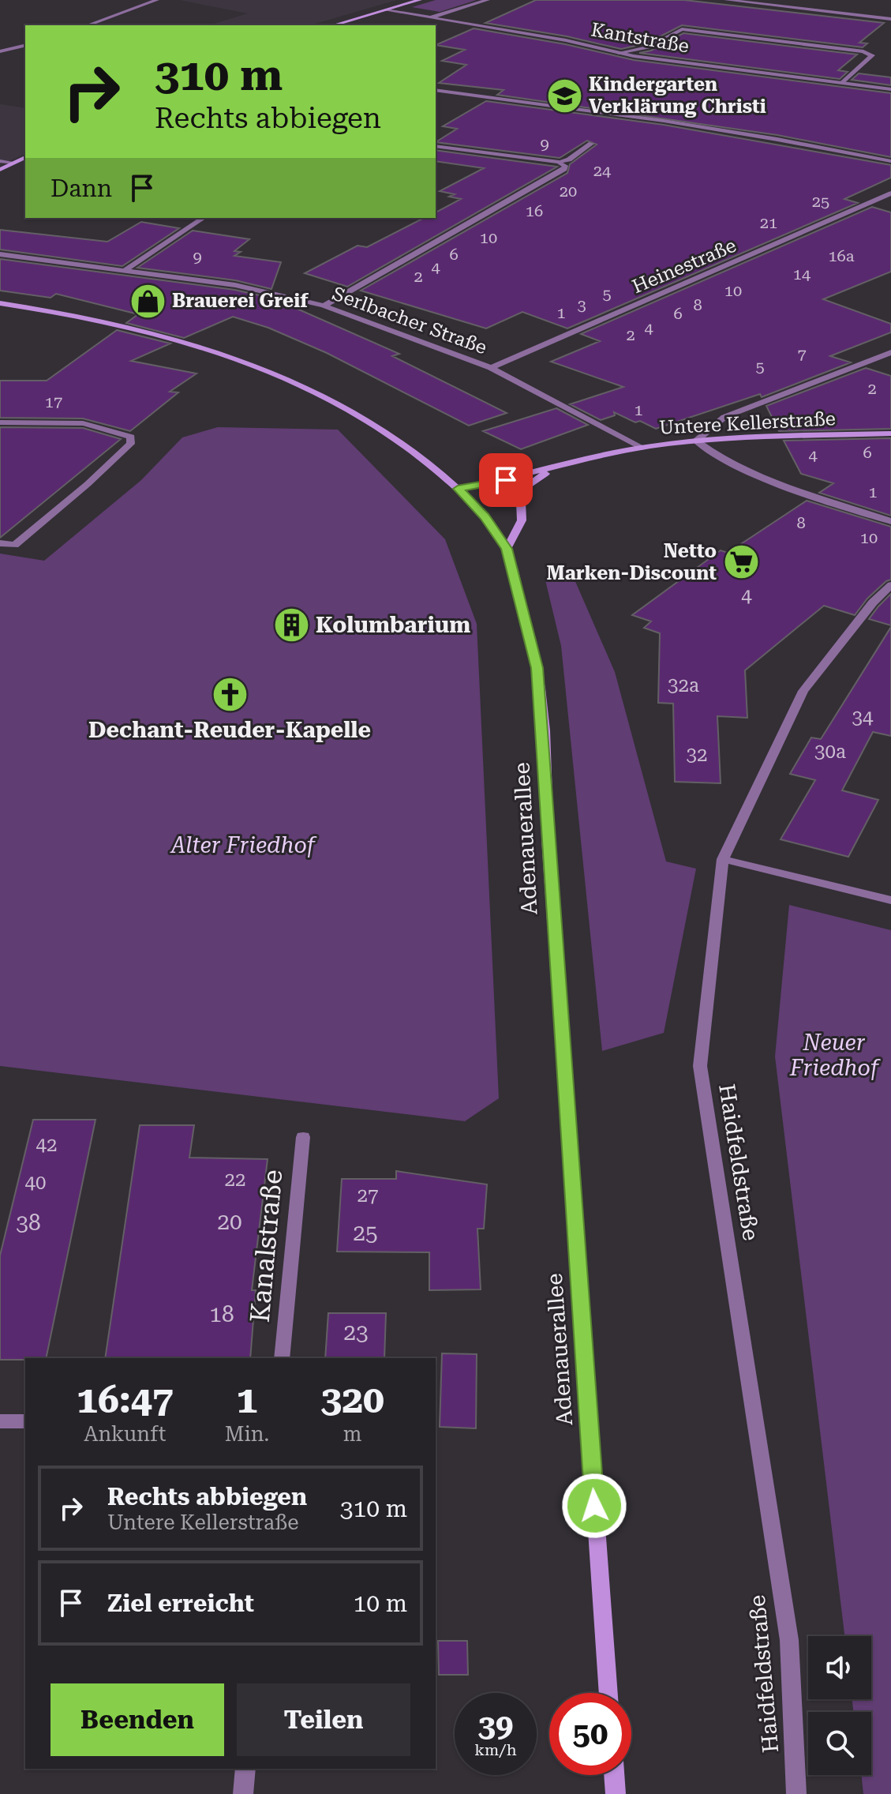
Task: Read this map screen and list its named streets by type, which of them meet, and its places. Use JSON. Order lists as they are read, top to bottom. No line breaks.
{"streets":{"main road":["Untere Kellerstraße","Adenauerallee"],"street":["Kantstraße","Heinestraße","Serlbacher Straße","Haidfeldstraße","Kanalstraße"]},"crossings":[["Heinestraße","Serlbacher Straße"],["Serlbacher Straße","Untere Kellerstraße"],["Untere Kellerstraße","Adenauerallee"]],"parks":["Alter Friedhof","Neuer Friedhof"],"places":{"school or university":["Kindergarten Verklärung Christi"],"shop":["Brauerei Greif"],"supermarket":["Netto Marken-Discount"],"building":["Kolumbarium"],"church":["Dechant-Reuder-Kapelle"]},"house_numbers":["9","24","20","25","16","21","10","6","16a","9","4","14","2","10","5","3","8","1","6","4","2","7","5","2","17","1","6","4","1","8","10","4","32a","34","30a","32","42","22","40","27","20","38","25","18","23"],"page":{"turn":["310 m","Rechts abbiegen"],"then":"Dann","eta":["16:47","Ankunft","1","Min.","320","m"],"list":[{"name":"Rechts abbiegen","note":"Untere Kellerstraße","value":"310 m"},{"name":"Ziel erreicht","value":"10 m"}],"buttons":["Beenden","Teilen"],"speed":"39 km/h","limit":"50"}}
